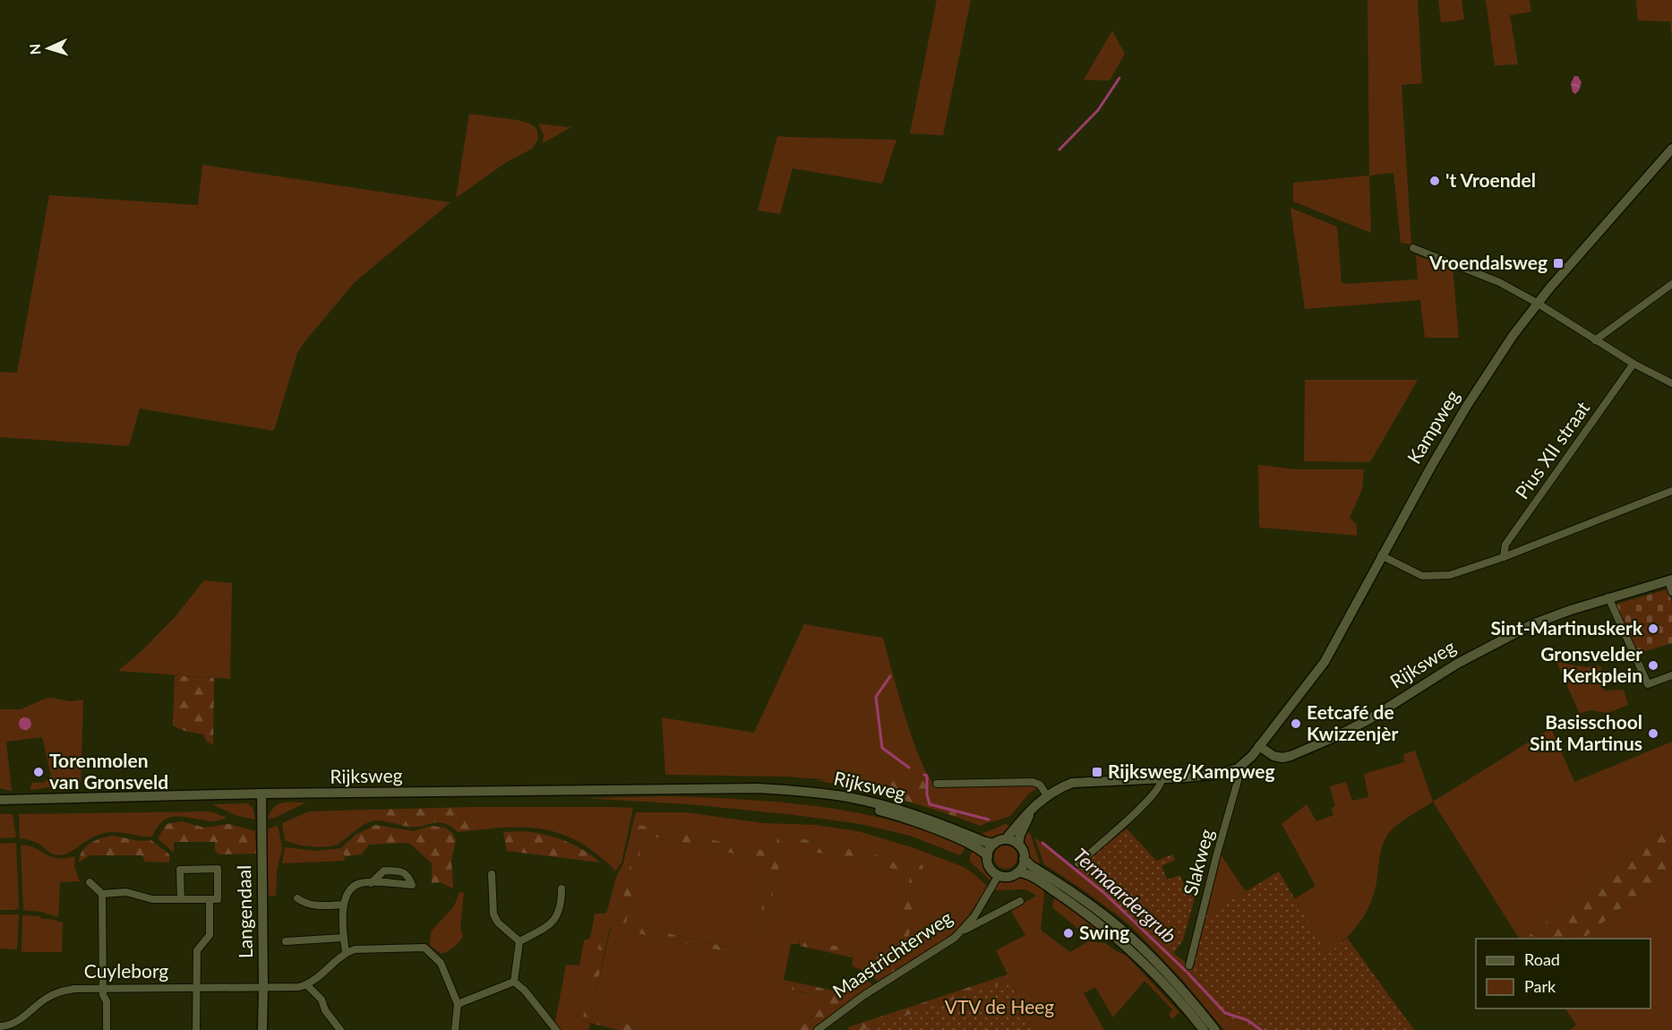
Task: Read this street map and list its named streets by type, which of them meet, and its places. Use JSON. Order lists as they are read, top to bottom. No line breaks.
{"streets":{"main road":["Kampweg","Rijksweg","Langendaal"],"street":["Pius XII straat","Slakweg","Maastrichterweg","Cuyleborg"]},"crossings":[["Kampweg","Rijksweg"],["Rijksweg","Langendaal"],["Rijksweg","Maastrichterweg"],["Langendaal","Cuyleborg"]],"water":["Termaardergrub"],"parks":["VTV de Heeg"],"places":{"other":["'t Vroendel","Sint-Martinuskerk","Gronsvelder Kerkplein","Eetcafé de Kwizzenjèr","Basisschool Sint Martinus","Torenmolen van Gronsveld","Swing"],"transit":["Vroendalsweg","Rijksweg/Kampweg"]},"legend":["Road","Park"],"north":"left"}
